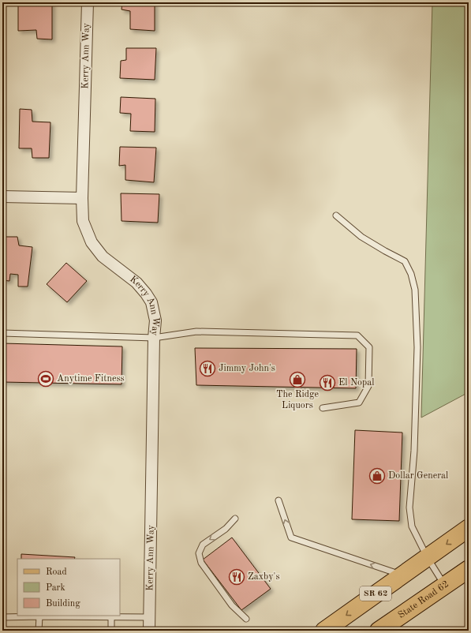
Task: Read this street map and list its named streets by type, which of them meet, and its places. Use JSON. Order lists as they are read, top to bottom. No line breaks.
{"streets":{"main road":["SR 62","State Road 62"],"street":["Kerry Ann Way"]},"places":{"restaurant":["Jimmy John's","El Nopal","Zaxby's"],"sports":["Anytime Fitness"],"shop":["The Ridge Liquors","Dollar General"]},"legend":["Road","Park","Building"]}
